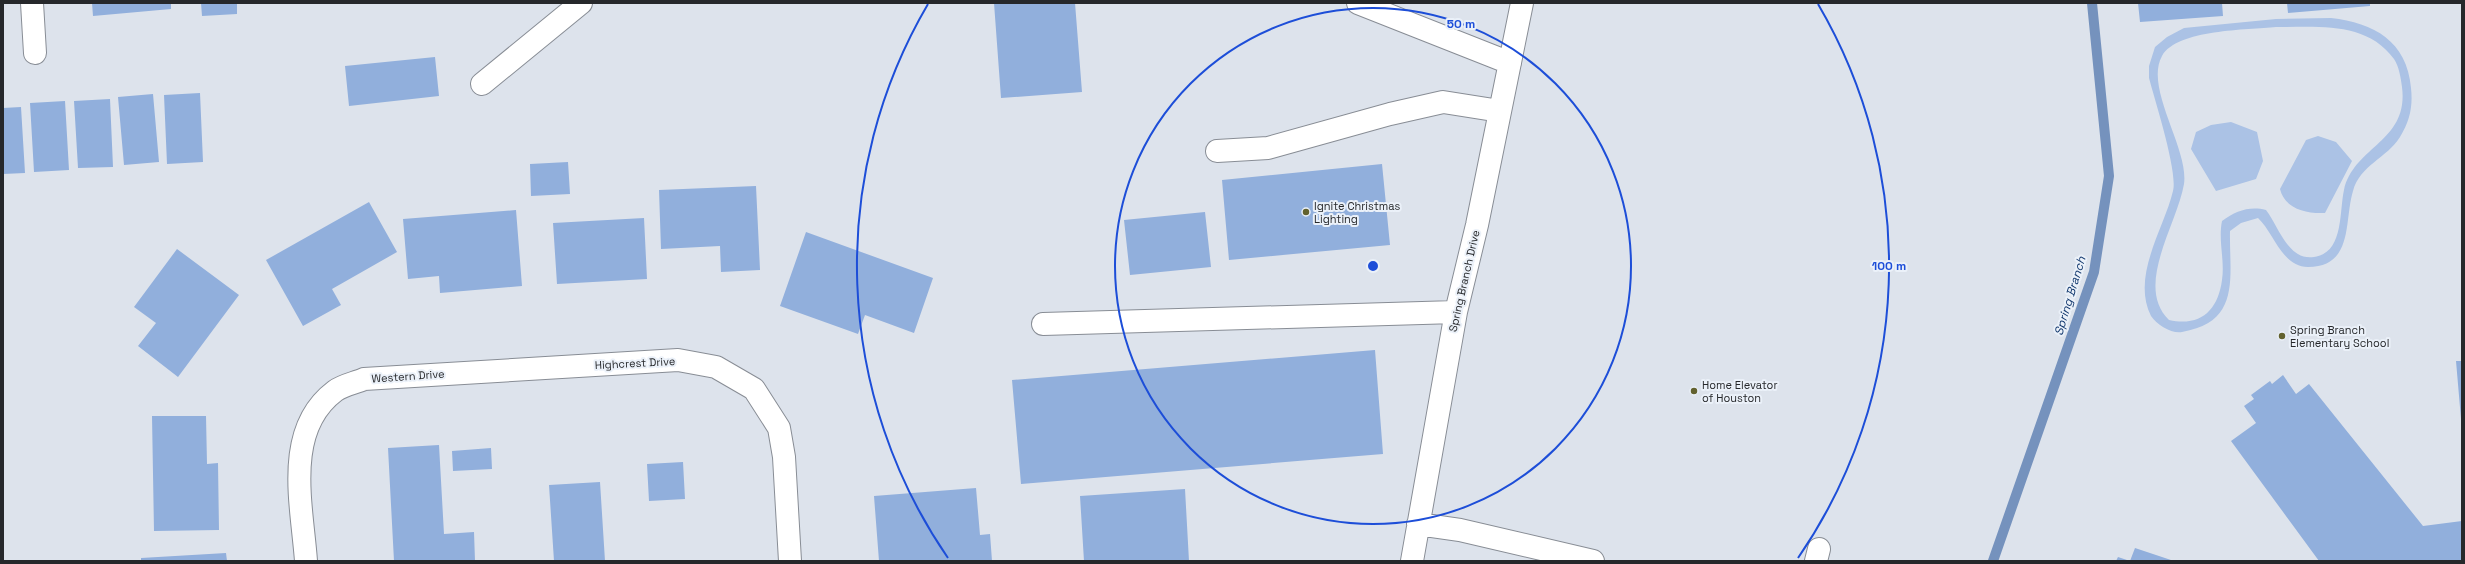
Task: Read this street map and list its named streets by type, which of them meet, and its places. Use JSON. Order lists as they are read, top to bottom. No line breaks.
{"streets":{"street":["Spring Branch Drive","Highcrest Drive","Western Drive"]},"crossings":[["Highcrest Drive","Western Drive"]],"water":["Spring Branch"],"places":["Ignite Christmas Lighting","Spring Branch Elementary School","Home Elevator of Houston"],"rings":["50 m","100 m"]}
